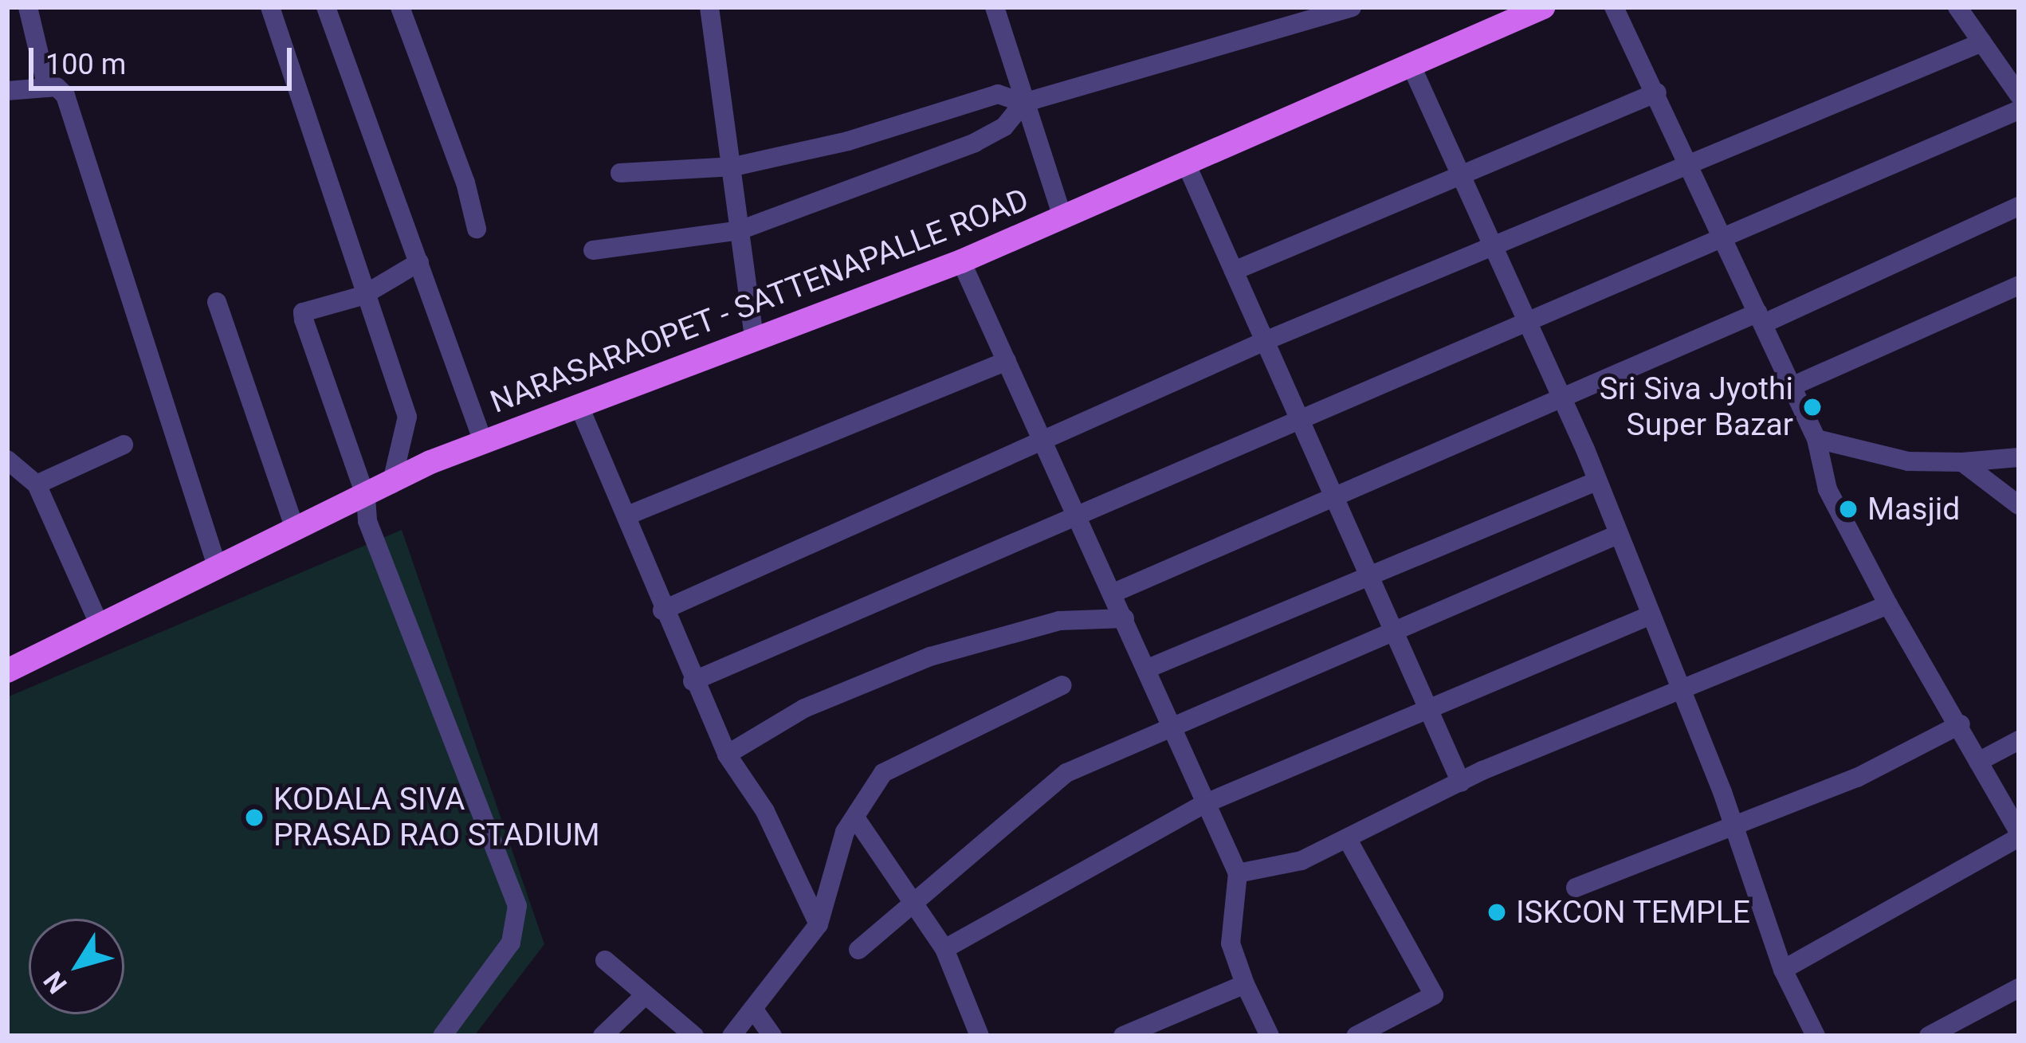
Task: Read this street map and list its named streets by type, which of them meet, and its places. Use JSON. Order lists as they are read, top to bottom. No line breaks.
{"streets":{"main road":["NARASARAOPET - SATTENAPALLE ROAD"]},"places":["Sri Siva Jyothi Super Bazar","Masjid","KODALA SIVA PRASAD RAO STADIUM","ISKCON TEMPLE"],"scale_bar":"100 m","north":"bottom left"}
